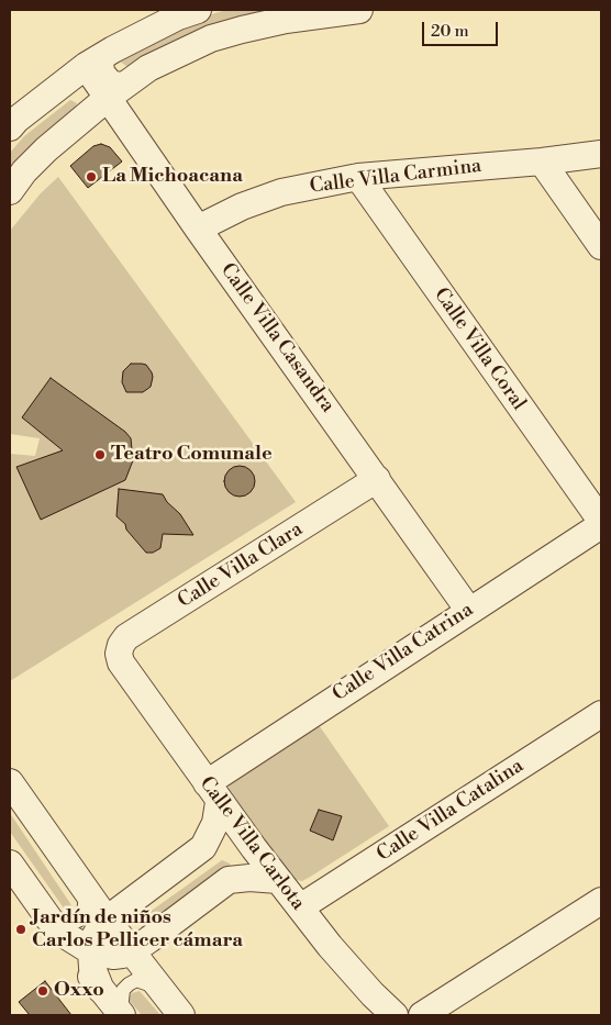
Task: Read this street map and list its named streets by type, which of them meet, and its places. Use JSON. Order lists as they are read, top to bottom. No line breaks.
{"streets":{"street":["Calle Villa Carmina","Calle Villa Casandra","Calle Villa Coral","Calle Villa Clara","Calle Villa Catrina","Calle Villa Catalina","Calle Villa Carlota"]},"crossings":[["Calle Villa Carmina","Calle Villa Casandra"],["Calle Villa Carmina","Calle Villa Coral"],["Calle Villa Casandra","Calle Villa Clara"],["Calle Villa Casandra","Calle Villa Catrina"],["Calle Villa Clara","Calle Villa Carlota"],["Calle Villa Catrina","Calle Villa Carlota"],["Calle Villa Catalina","Calle Villa Carlota"]],"places":["La Michoacana","Teatro Comunale","Jardín de niños Carlos Pellicer cámara","Oxxo"],"scale_bar":"20 m"}
